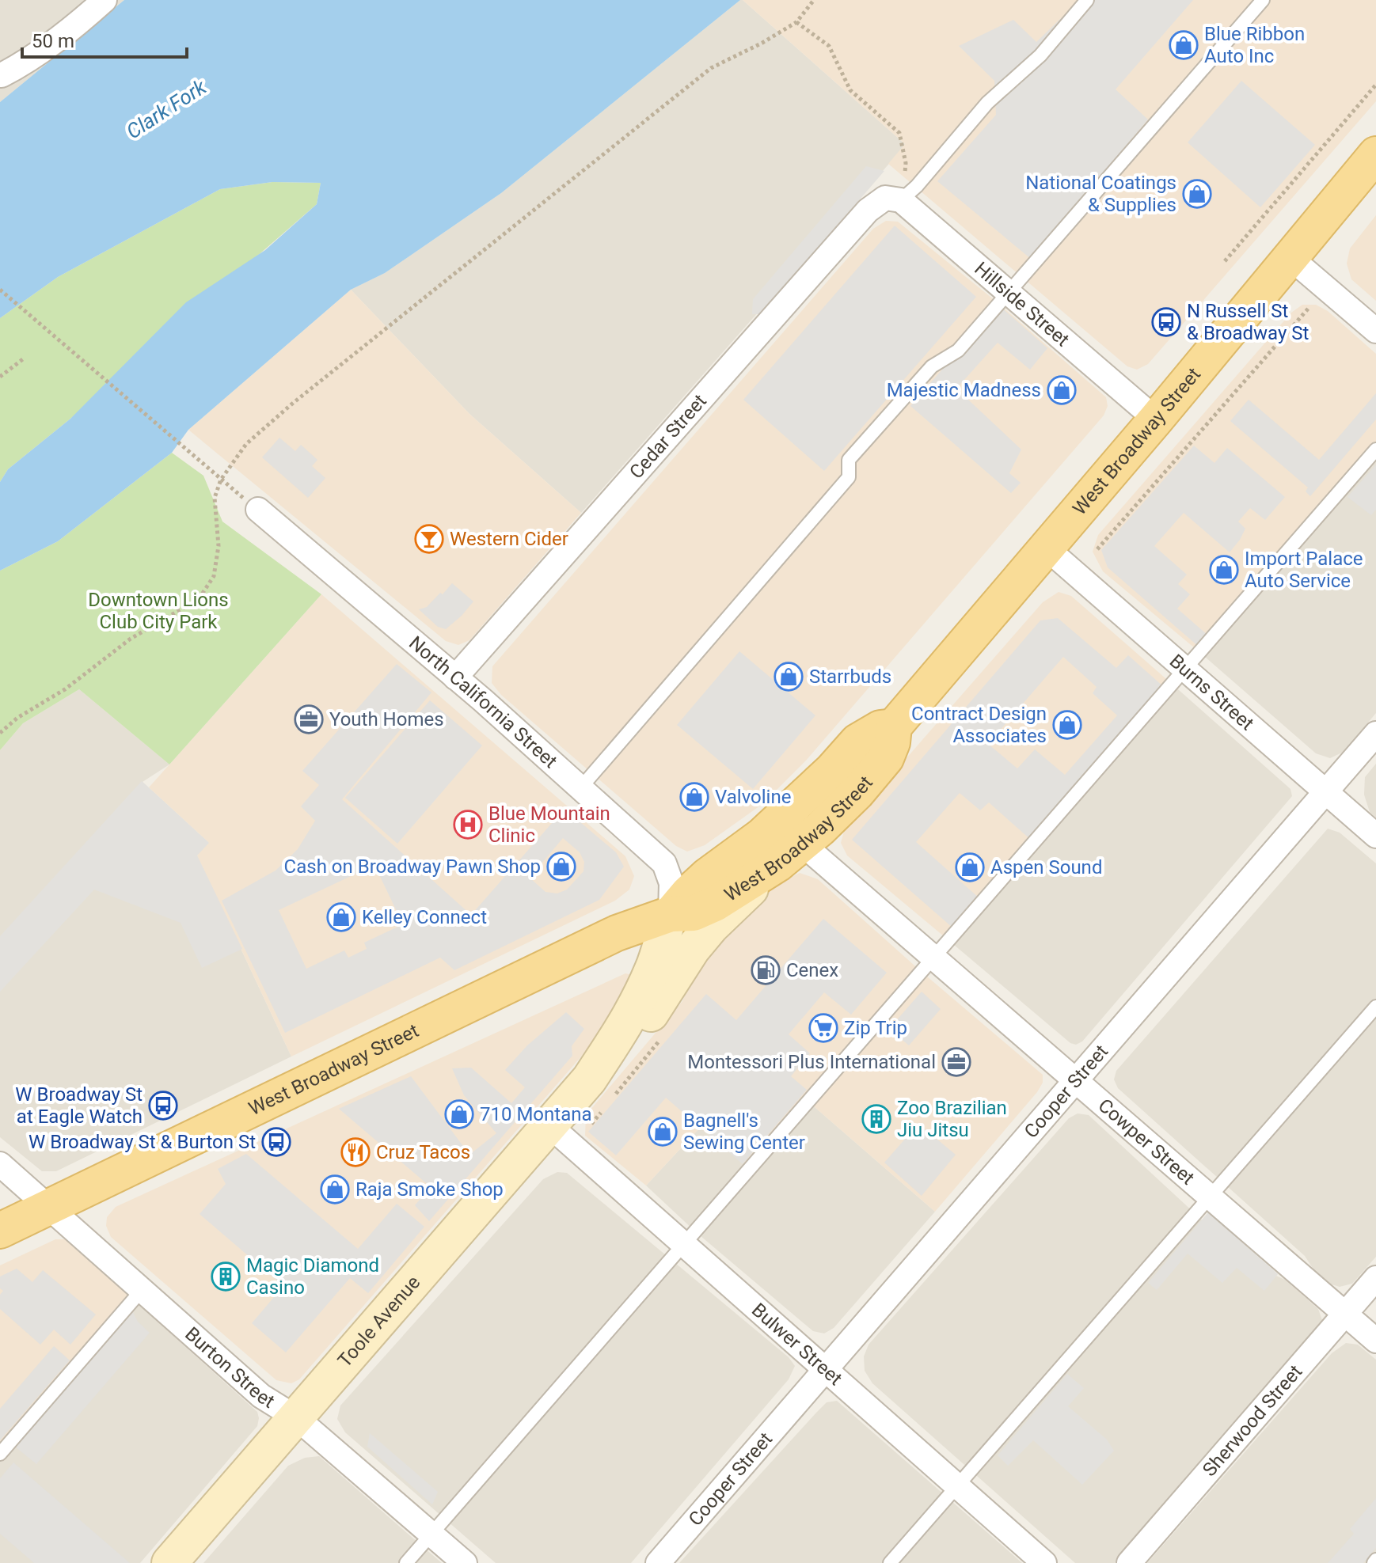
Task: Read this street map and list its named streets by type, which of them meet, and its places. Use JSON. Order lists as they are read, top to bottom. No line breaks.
{"streets":{"main road":["West Broadway Street","Toole Avenue"],"street":["Hillside Street","Cedar Street","Burns Street","North California Street","Cooper Street","Cowper Street","Bulwer Street","Burton Street","Sherwood Street"]},"crossings":[["Hillside Street","Cedar Street"],["Hillside Street","West Broadway Street"],["Cedar Street","North California Street"],["West Broadway Street","Burns Street"],["West Broadway Street","North California Street"],["West Broadway Street","Cowper Street"],["West Broadway Street","Toole Avenue"],["West Broadway Street","Burton Street"],["Burns Street","Cooper Street"],["North California Street","Toole Avenue"],["Cooper Street","Cowper Street"],["Cooper Street","Bulwer Street"],["Cowper Street","Toole Avenue"],["Cowper Street","Sherwood Street"],["Toole Avenue","Bulwer Street"],["Toole Avenue","Burton Street"]],"water":["Clark Fork"],"parks":["Downtown Lions Club City Park"],"places":{"shop":["Blue Ribbon Auto Inc","National Coatings & Supplies","Majestic Madness","Import Palace Auto Service","Starrbuds","Contract Design Associates","Valvoline","Cash on Broadway Pawn Shop","Aspen Sound","Kelley Connect","710 Montana","Bagnell's Sewing Center","Raja Smoke Shop"],"bus stop":["N Russell St & Broadway St","W Broadway St at Eagle Watch","W Broadway St & Burton St"],"bar":["Western Cider"],"office":["Youth Homes","Montessori Plus International"],"hospital":["Blue Mountain Clinic"],"fuel station":["Cenex"],"supermarket":["Zip Trip"],"building":["Zoo Brazilian Jiu Jitsu","Magic Diamond Casino"],"restaurant":["Cruz Tacos"]},"scale_bar":"50 m"}
